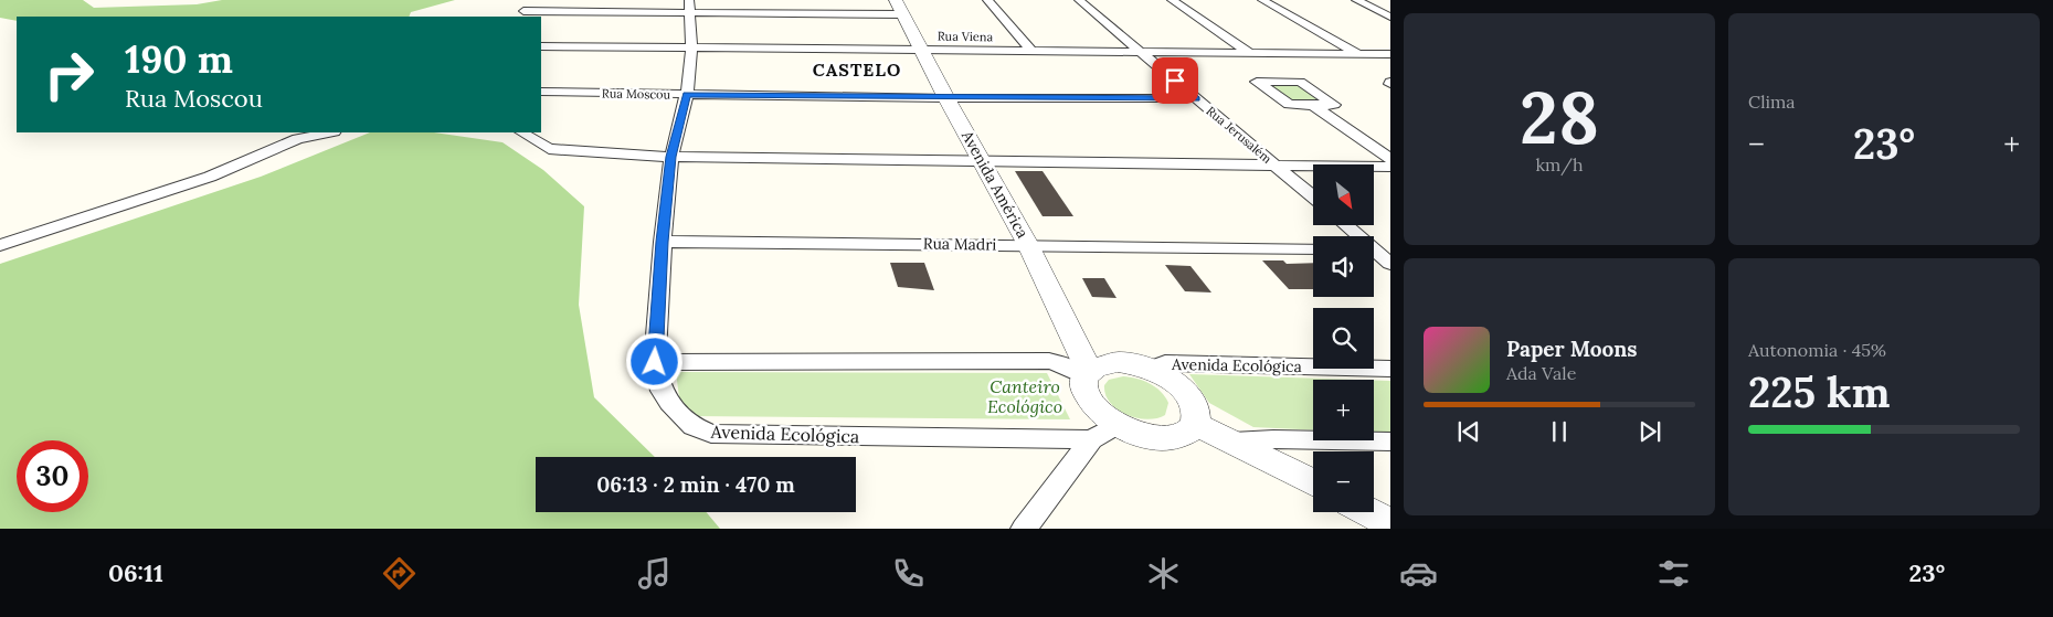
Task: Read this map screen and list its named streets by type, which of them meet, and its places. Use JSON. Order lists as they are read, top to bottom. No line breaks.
{"streets":{"street":["Rua Viena","Rua Moscou","Rua Jerusalém","Avenida América","Rua Madri","Avenida Ecológica"]},"crossings":[["Rua Viena","Rua Jerusalém"],["Rua Viena","Avenida América"],["Rua Moscou","Rua Jerusalém"],["Rua Moscou","Avenida América"],["Avenida América","Rua Madri"],["Avenida América","Avenida Ecológica"]],"districts":["CASTELO"],"parks":["Canteiro Ecológico"],"north":"bottom right","page":{"tile":[["28","km/h"],"Clima",["Autonomia · 45%","225 km"]],"turn":["190 m","Rua Moscou"],"heat":["−","23°","+"],"map_buttons":["+","−"],"song":["Paper Moons","Ada Vale"],"limit":"30","trip":"06:13 · 2 min · 470 m","tabs":["06:11","23°"]}}
